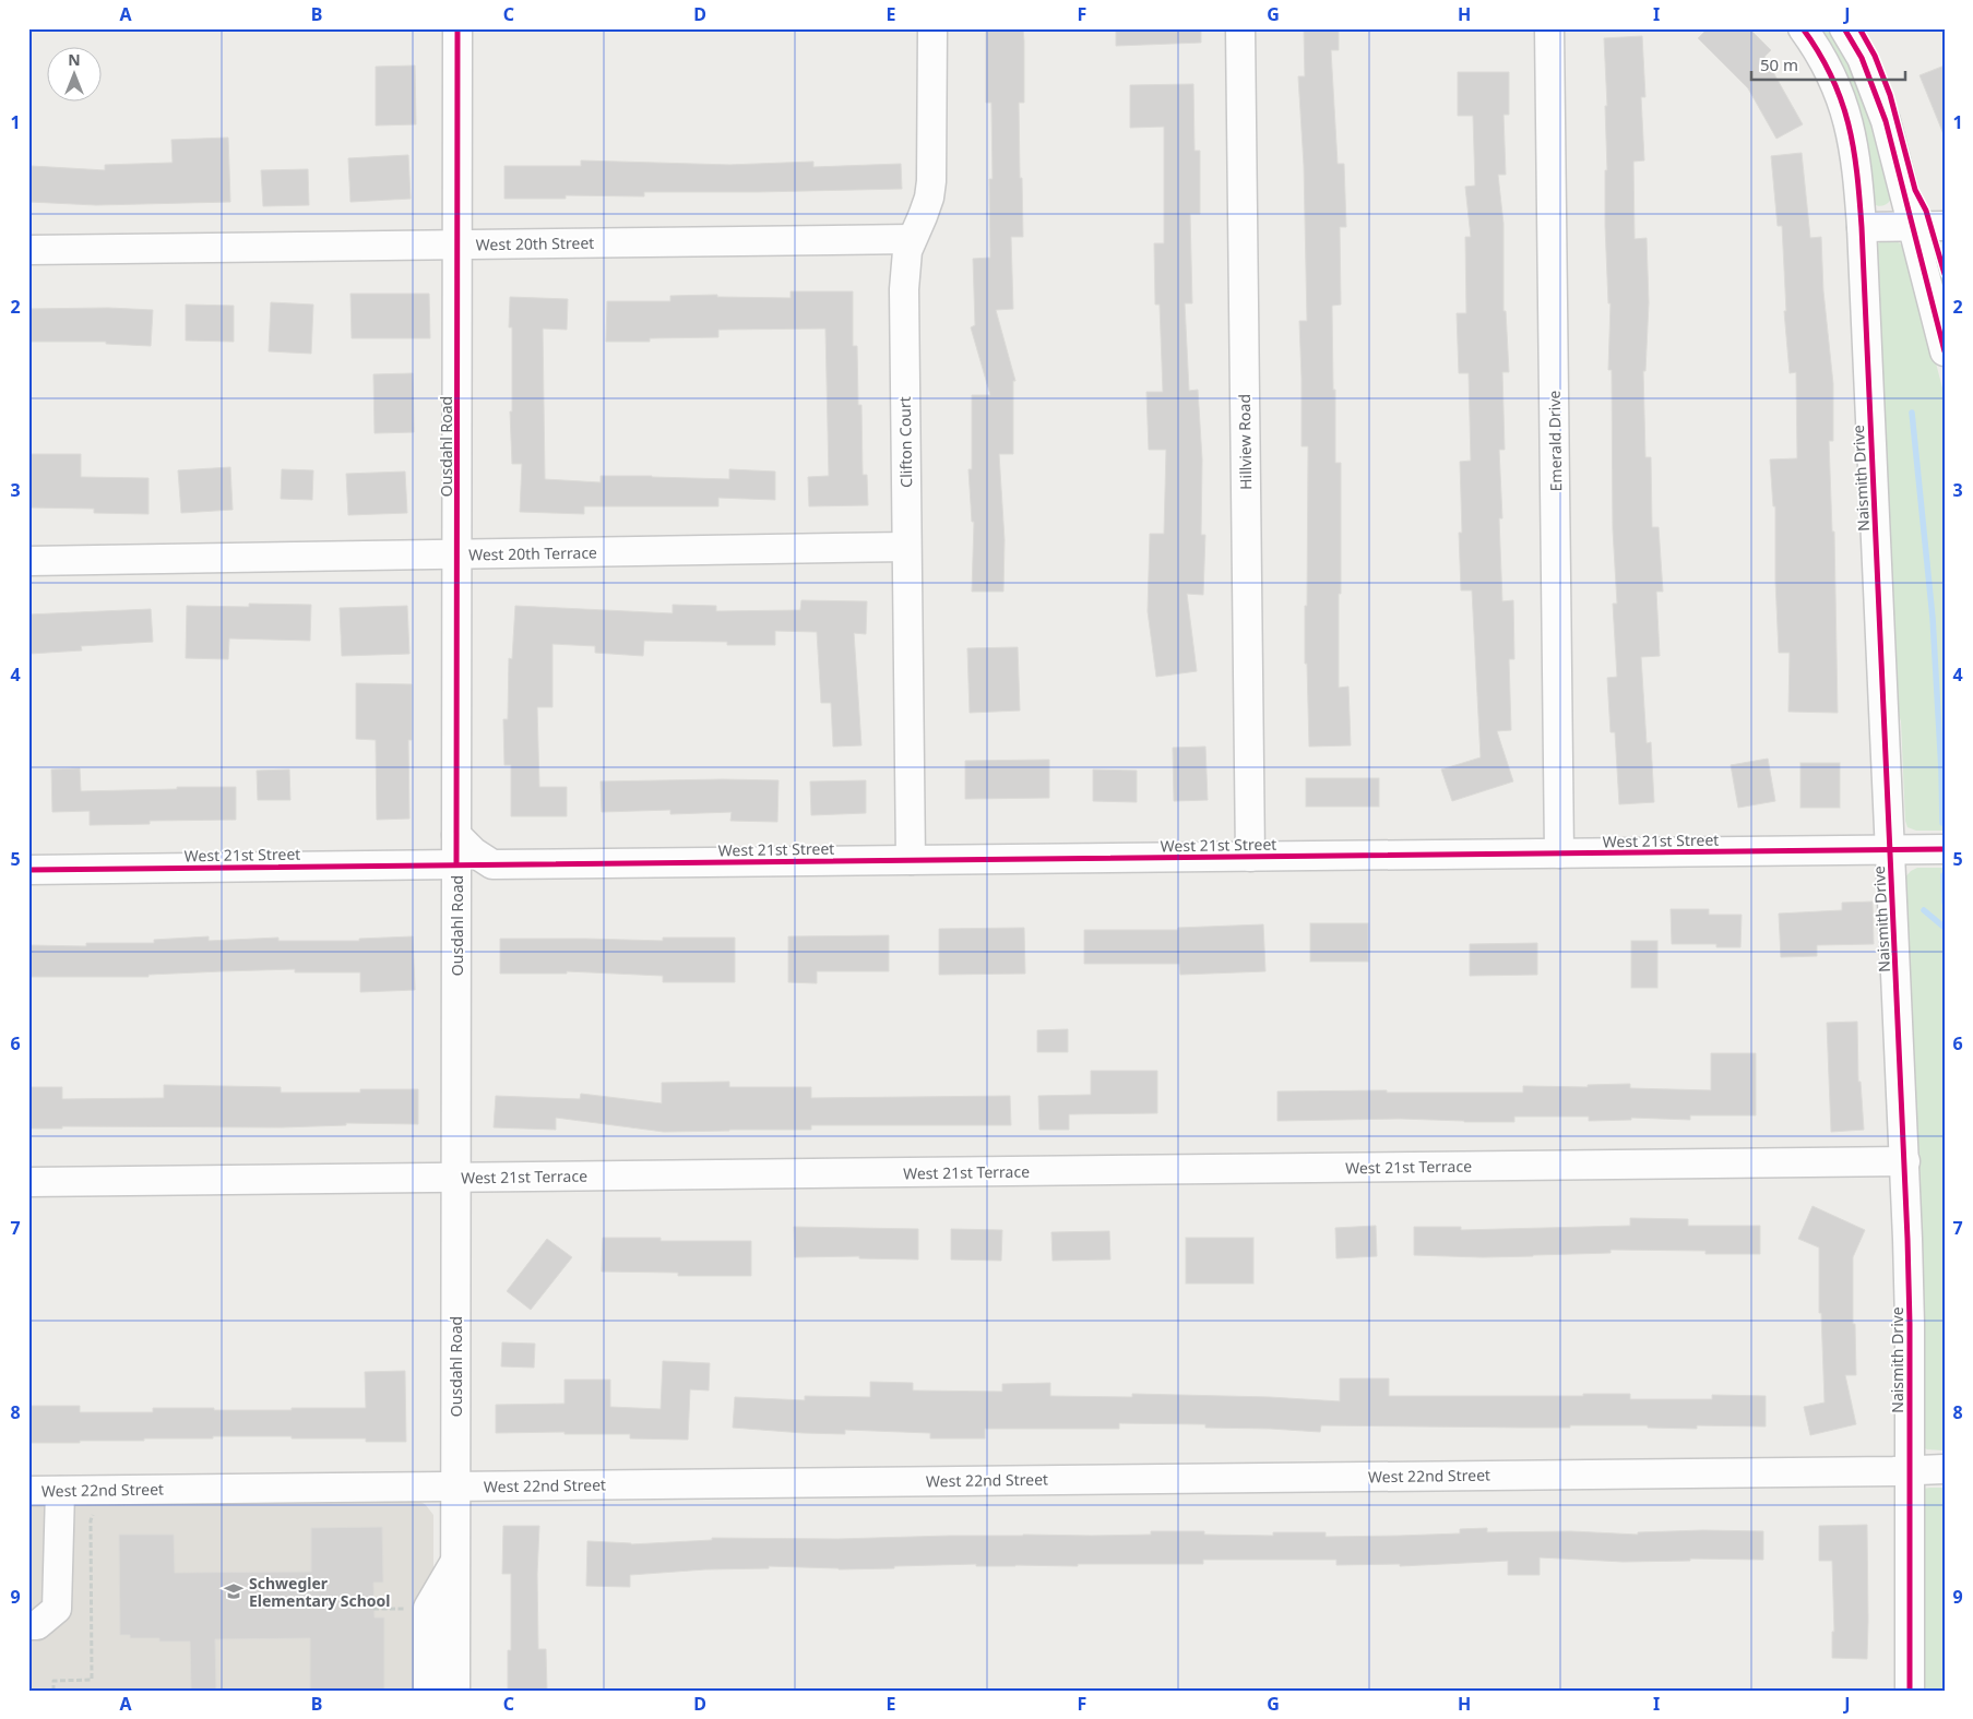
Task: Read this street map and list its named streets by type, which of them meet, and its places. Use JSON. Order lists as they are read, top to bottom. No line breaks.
{"streets":{"street":["West 20th Street","Emerald Drive","Clifton Court","Hillview Road","Ousdahl Road","Naismith Drive","West 20th Terrace","West 21st Street","West 21st Terrace","West 22nd Street"]},"crossings":[["West 20th Street","Clifton Court"],["West 20th Street","Ousdahl Road"],["Emerald Drive","West 21st Street"],["Clifton Court","West 20th Terrace"],["Clifton Court","West 21st Street"],["Hillview Road","West 21st Street"],["Ousdahl Road","West 20th Terrace"],["Ousdahl Road","West 21st Street"],["Ousdahl Road","West 21st Terrace"],["Ousdahl Road","West 22nd Street"],["Naismith Drive","West 21st Street"],["Naismith Drive","West 21st Terrace"],["Naismith Drive","West 22nd Street"]],"places":{"school or university":["Schwegler Elementary School"]},"scale_bar":"50 m","north":"top","grid":{"columns":["A","B","C","D","E","F","G","H","I","J"],"rows":["1","2","3","4","5","6","7","8","9"]}}
